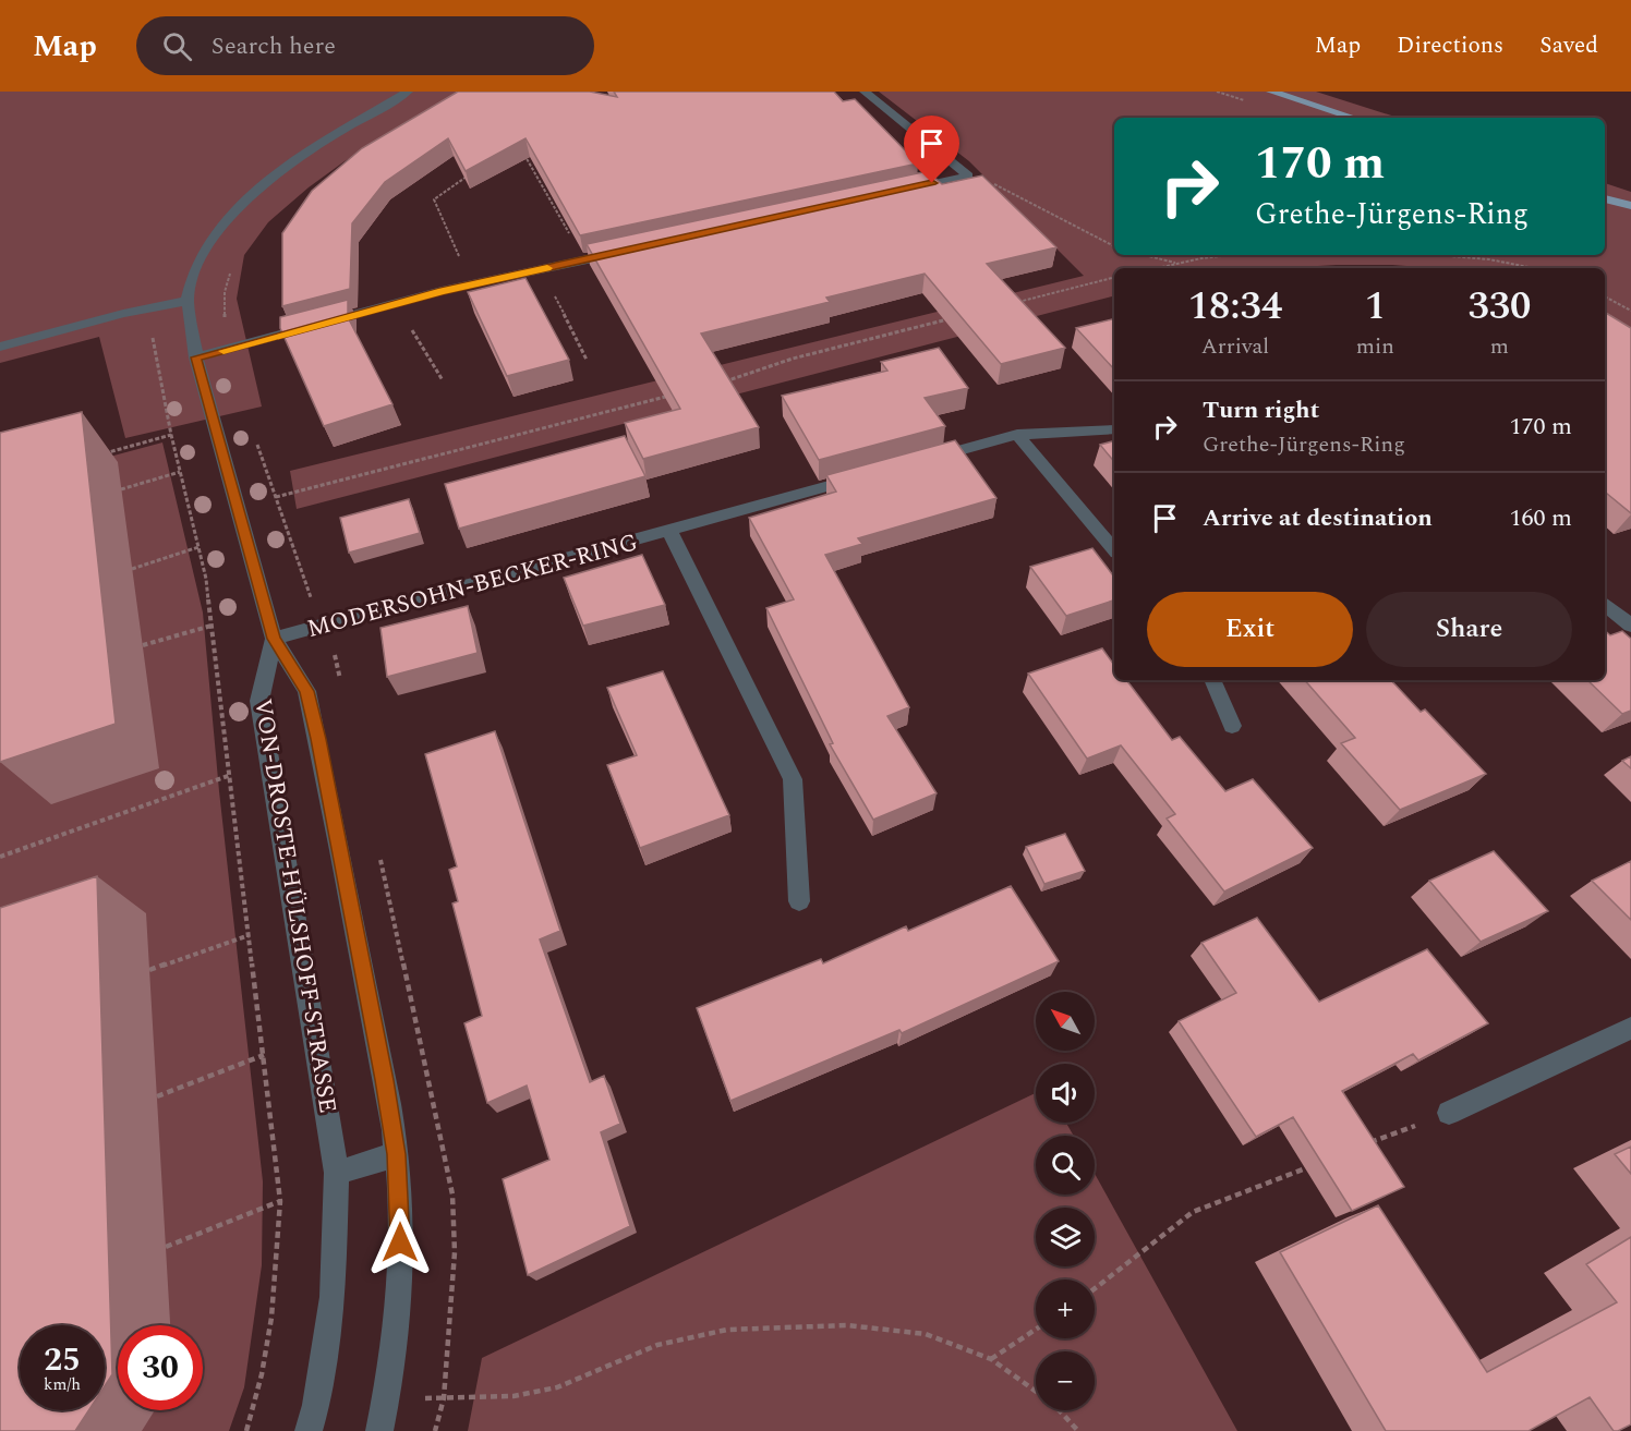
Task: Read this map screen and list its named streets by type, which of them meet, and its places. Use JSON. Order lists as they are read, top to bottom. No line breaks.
{"streets":{"street":["MODERSOHN-BECKER-RING","VON-DROSTE-HÜLSHOFF-STRASSE"]},"crossings":[["MODERSOHN-BECKER-RING","VON-DROSTE-HÜLSHOFF-STRASSE"]],"north":"top left","page":{"header":"Map","search":"Search here","nav":["Map","Directions","Saved"],"turn":["170 m","Grethe-Jürgens-Ring"],"eta":["18:34","Arrival","1","min","330","m"],"list":[{"name":"Turn right","note":"Grethe-Jürgens-Ring","value":"170 m"},{"name":"Arrive at destination","value":"160 m"}],"buttons":["Exit","Share"],"map_buttons":["+","−"],"speed":"25 km/h","limit":"30"}}
